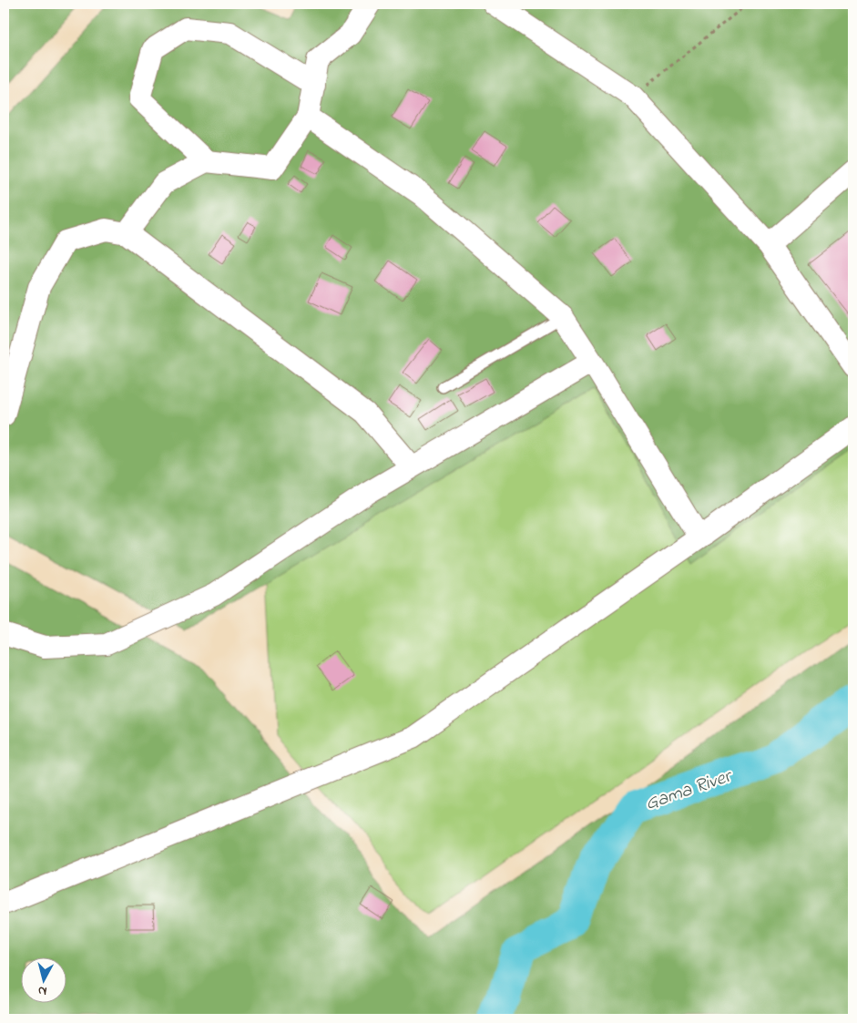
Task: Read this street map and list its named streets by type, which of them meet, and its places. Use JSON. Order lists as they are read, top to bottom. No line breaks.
{"water":["Gama River"],"north":"bottom"}
